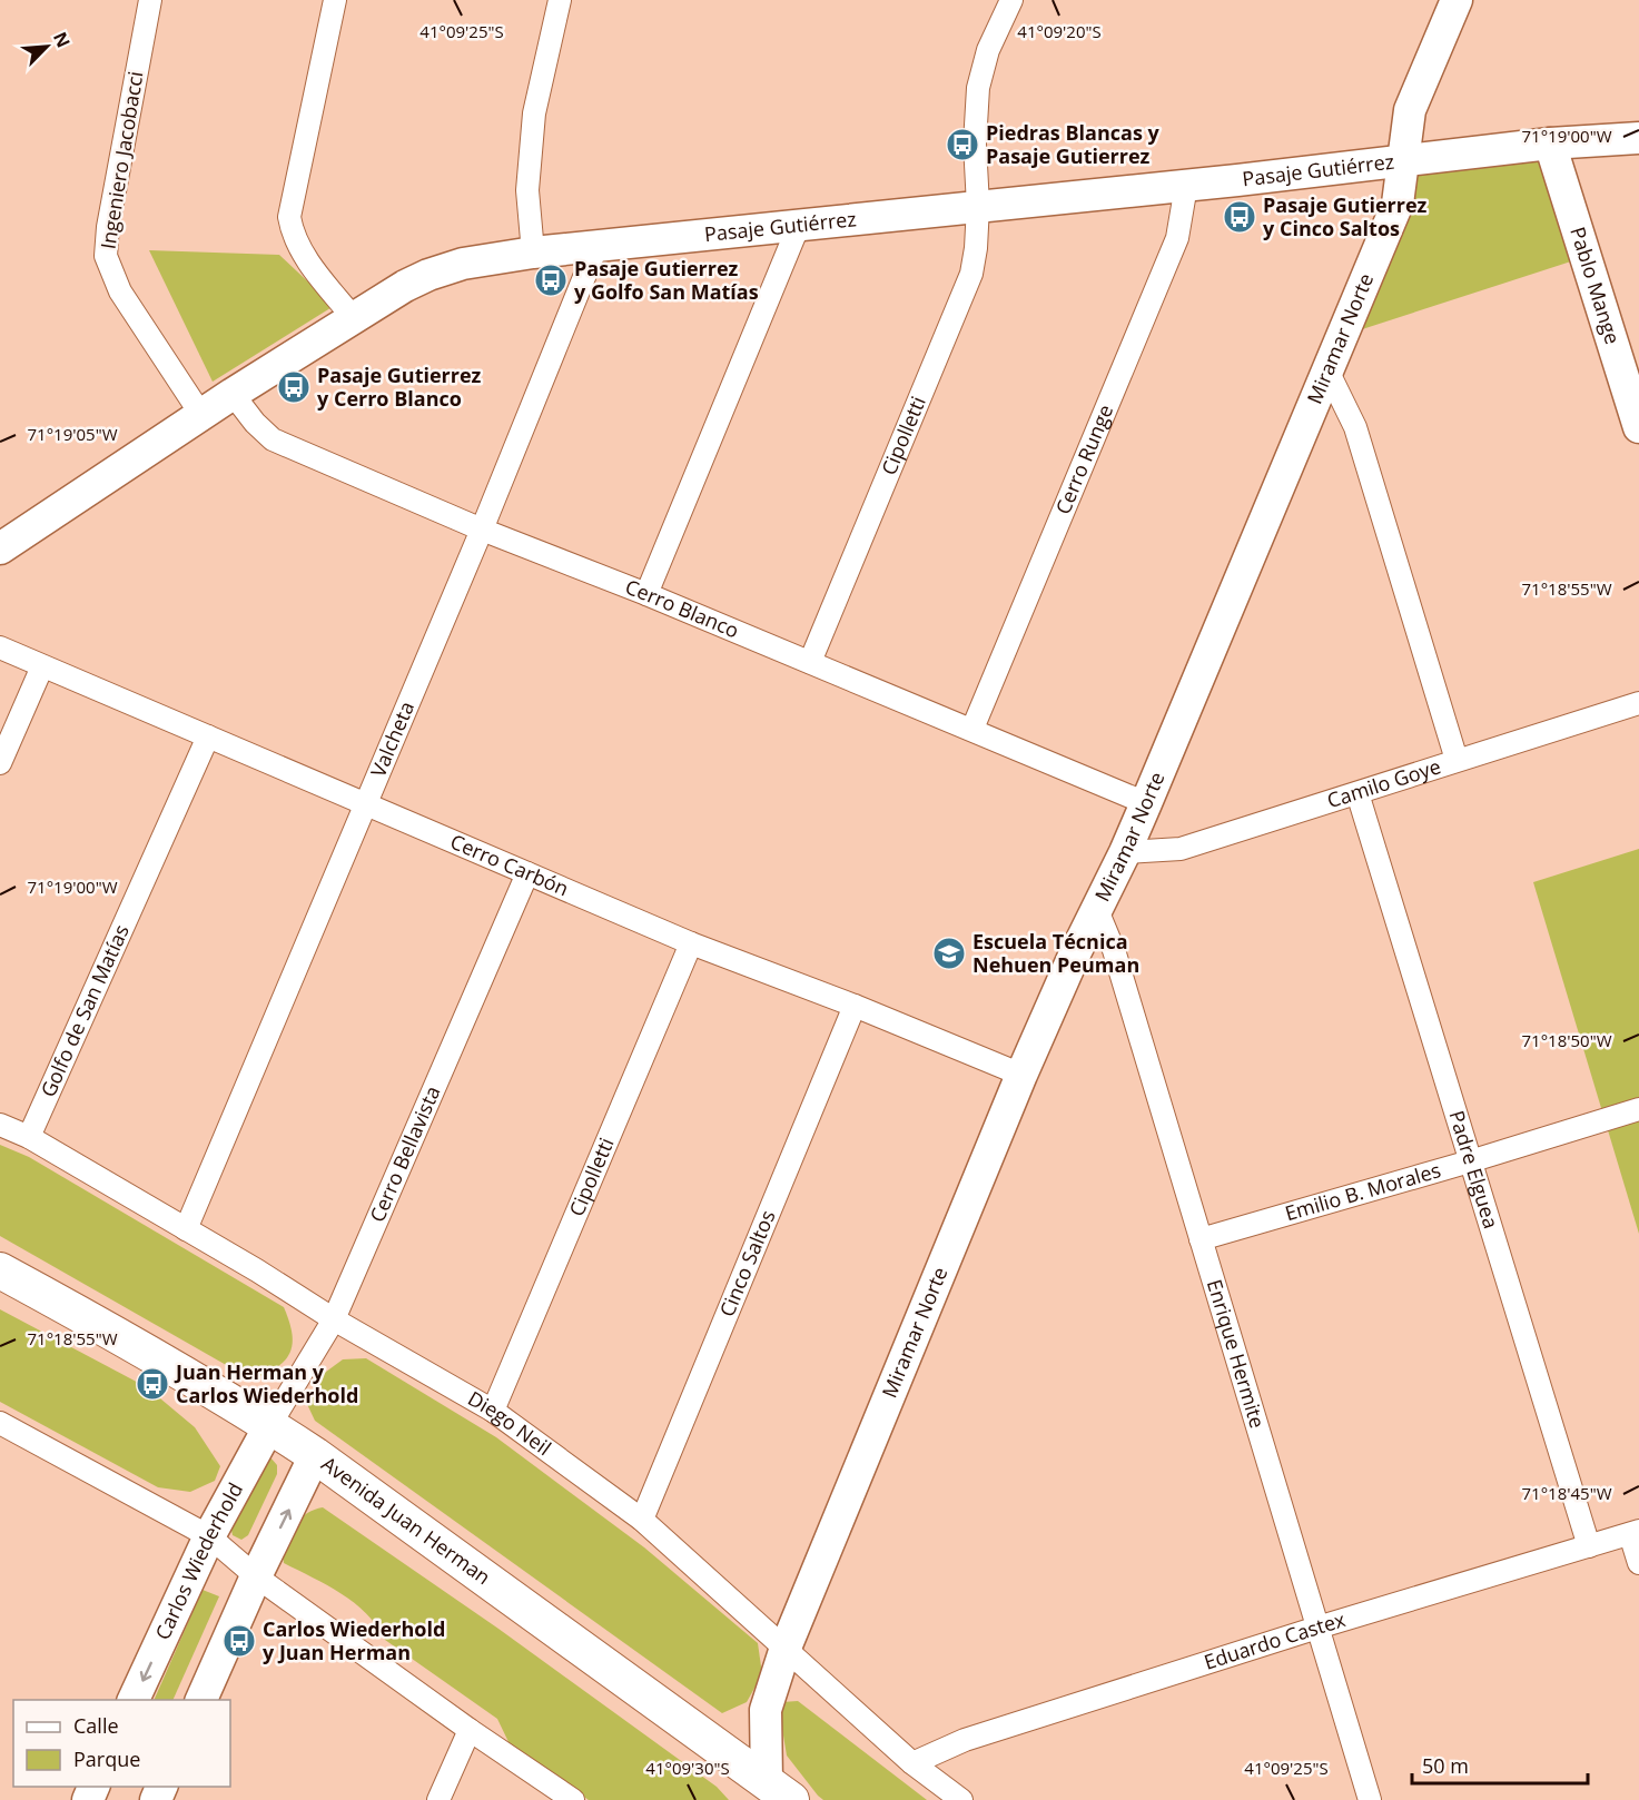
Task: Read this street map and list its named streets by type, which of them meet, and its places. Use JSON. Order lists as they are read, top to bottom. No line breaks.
{"streets":{"main road":["Avenida Juan Herman"],"street":["Ingeniero Jacobacci","Pasaje Gutiérrez","Pablo Mange","Miramar Norte","Cipolletti","Cerro Runge","Cerro Blanco","Valcheta","Camilo Goye","Cerro Carbón","Golfo de San Matías","Cerro Bellavista","Padre Elguea","Emilio B. Morales","Cinco Saltos","Enrique Hermite","Diego Neil","Carlos Wiederhold","Eduardo Castex"]},"crossings":[["Ingeniero Jacobacci","Pasaje Gutiérrez"],["Pasaje Gutiérrez","Pablo Mange"],["Pasaje Gutiérrez","Miramar Norte"],["Pasaje Gutiérrez","Cipolletti"],["Pasaje Gutiérrez","Cerro Runge"],["Pasaje Gutiérrez","Cerro Blanco"],["Pasaje Gutiérrez","Valcheta"],["Miramar Norte","Cerro Blanco"],["Miramar Norte","Camilo Goye"],["Miramar Norte","Cerro Carbón"],["Miramar Norte","Enrique Hermite"],["Miramar Norte","Diego Neil"],["Miramar Norte","Avenida Juan Herman"],["Cipolletti","Cerro Blanco"],["Cipolletti","Cerro Carbón"],["Cipolletti","Diego Neil"],["Cerro Runge","Cerro Blanco"],["Cerro Blanco","Valcheta"],["Valcheta","Cerro Carbón"],["Valcheta","Diego Neil"],["Camilo Goye","Padre Elguea"],["Cerro Carbón","Golfo de San Matías"],["Cerro Carbón","Cerro Bellavista"],["Cerro Carbón","Cinco Saltos"],["Golfo de San Matías","Diego Neil"],["Cerro Bellavista","Diego Neil"],["Cerro Bellavista","Avenida Juan Herman"],["Cerro Bellavista","Carlos Wiederhold"],["Padre Elguea","Emilio B. Morales"],["Padre Elguea","Eduardo Castex"],["Emilio B. Morales","Enrique Hermite"],["Cinco Saltos","Diego Neil"],["Enrique Hermite","Eduardo Castex"],["Diego Neil","Eduardo Castex"],["Avenida Juan Herman","Carlos Wiederhold"]],"places":{"bus stop":["Piedras Blancas y Pasaje Gutierrez","Pasaje Gutierrez y Cinco Saltos","Pasaje Gutierrez y Golfo San Matías","Pasaje Gutierrez y Cerro Blanco","Juan Herman y Carlos Wiederhold","Carlos Wiederhold y Juan Herman"],"school or university":["Escuela Técnica Nehuen Peuman"]},"legend":["Calle","Parque"],"scale_bar":"50 m","north":"top right","coordinates":["41°09'25\"S","41°09'20\"S","71°19'00\"W","71°19'05\"W","71°18'55\"W","71°18'50\"W","71°18'45\"W","41°09'30\"S"]}
